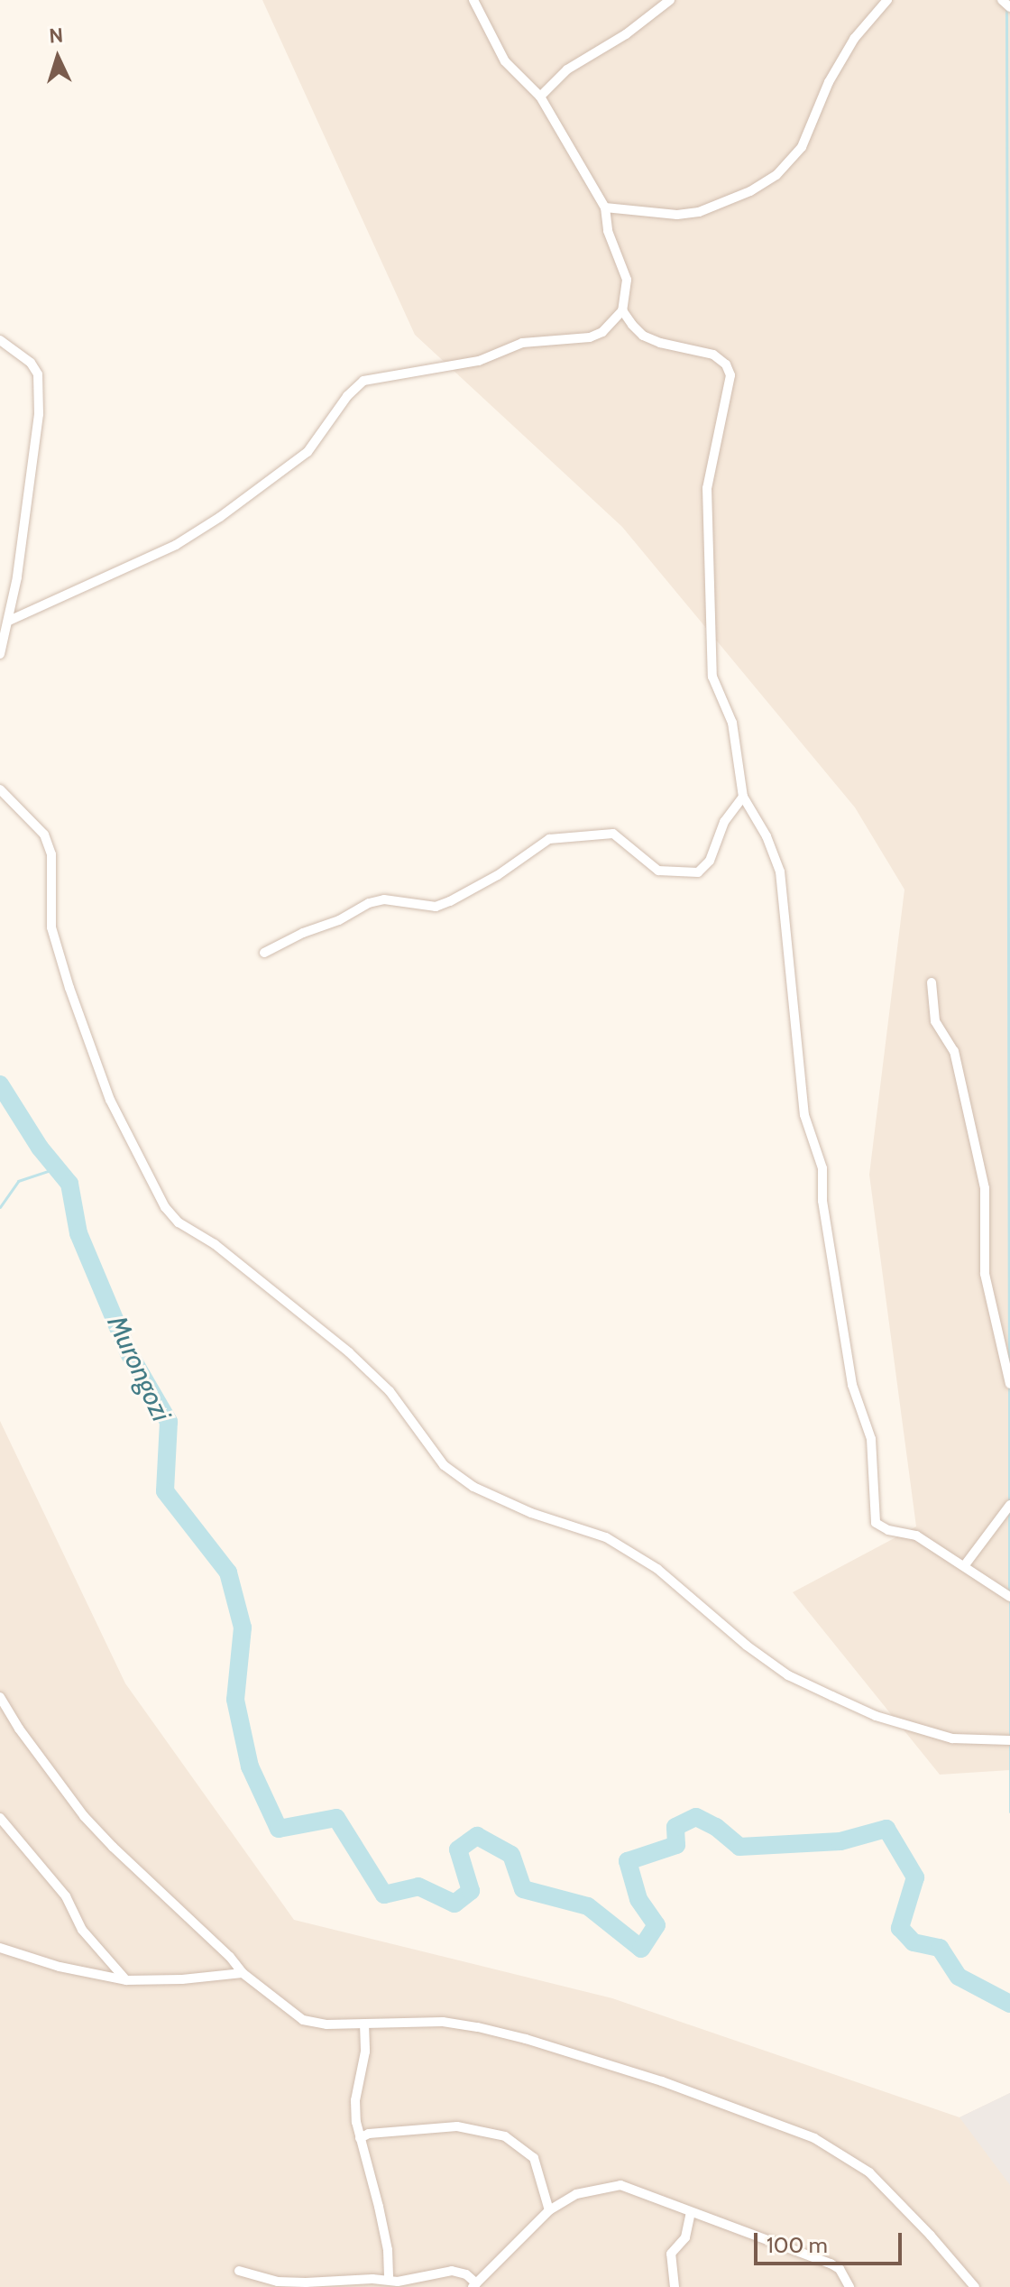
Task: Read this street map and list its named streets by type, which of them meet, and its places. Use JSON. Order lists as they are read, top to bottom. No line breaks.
{"water":["Murongozi"],"scale_bar":"100 m","north":"top"}
